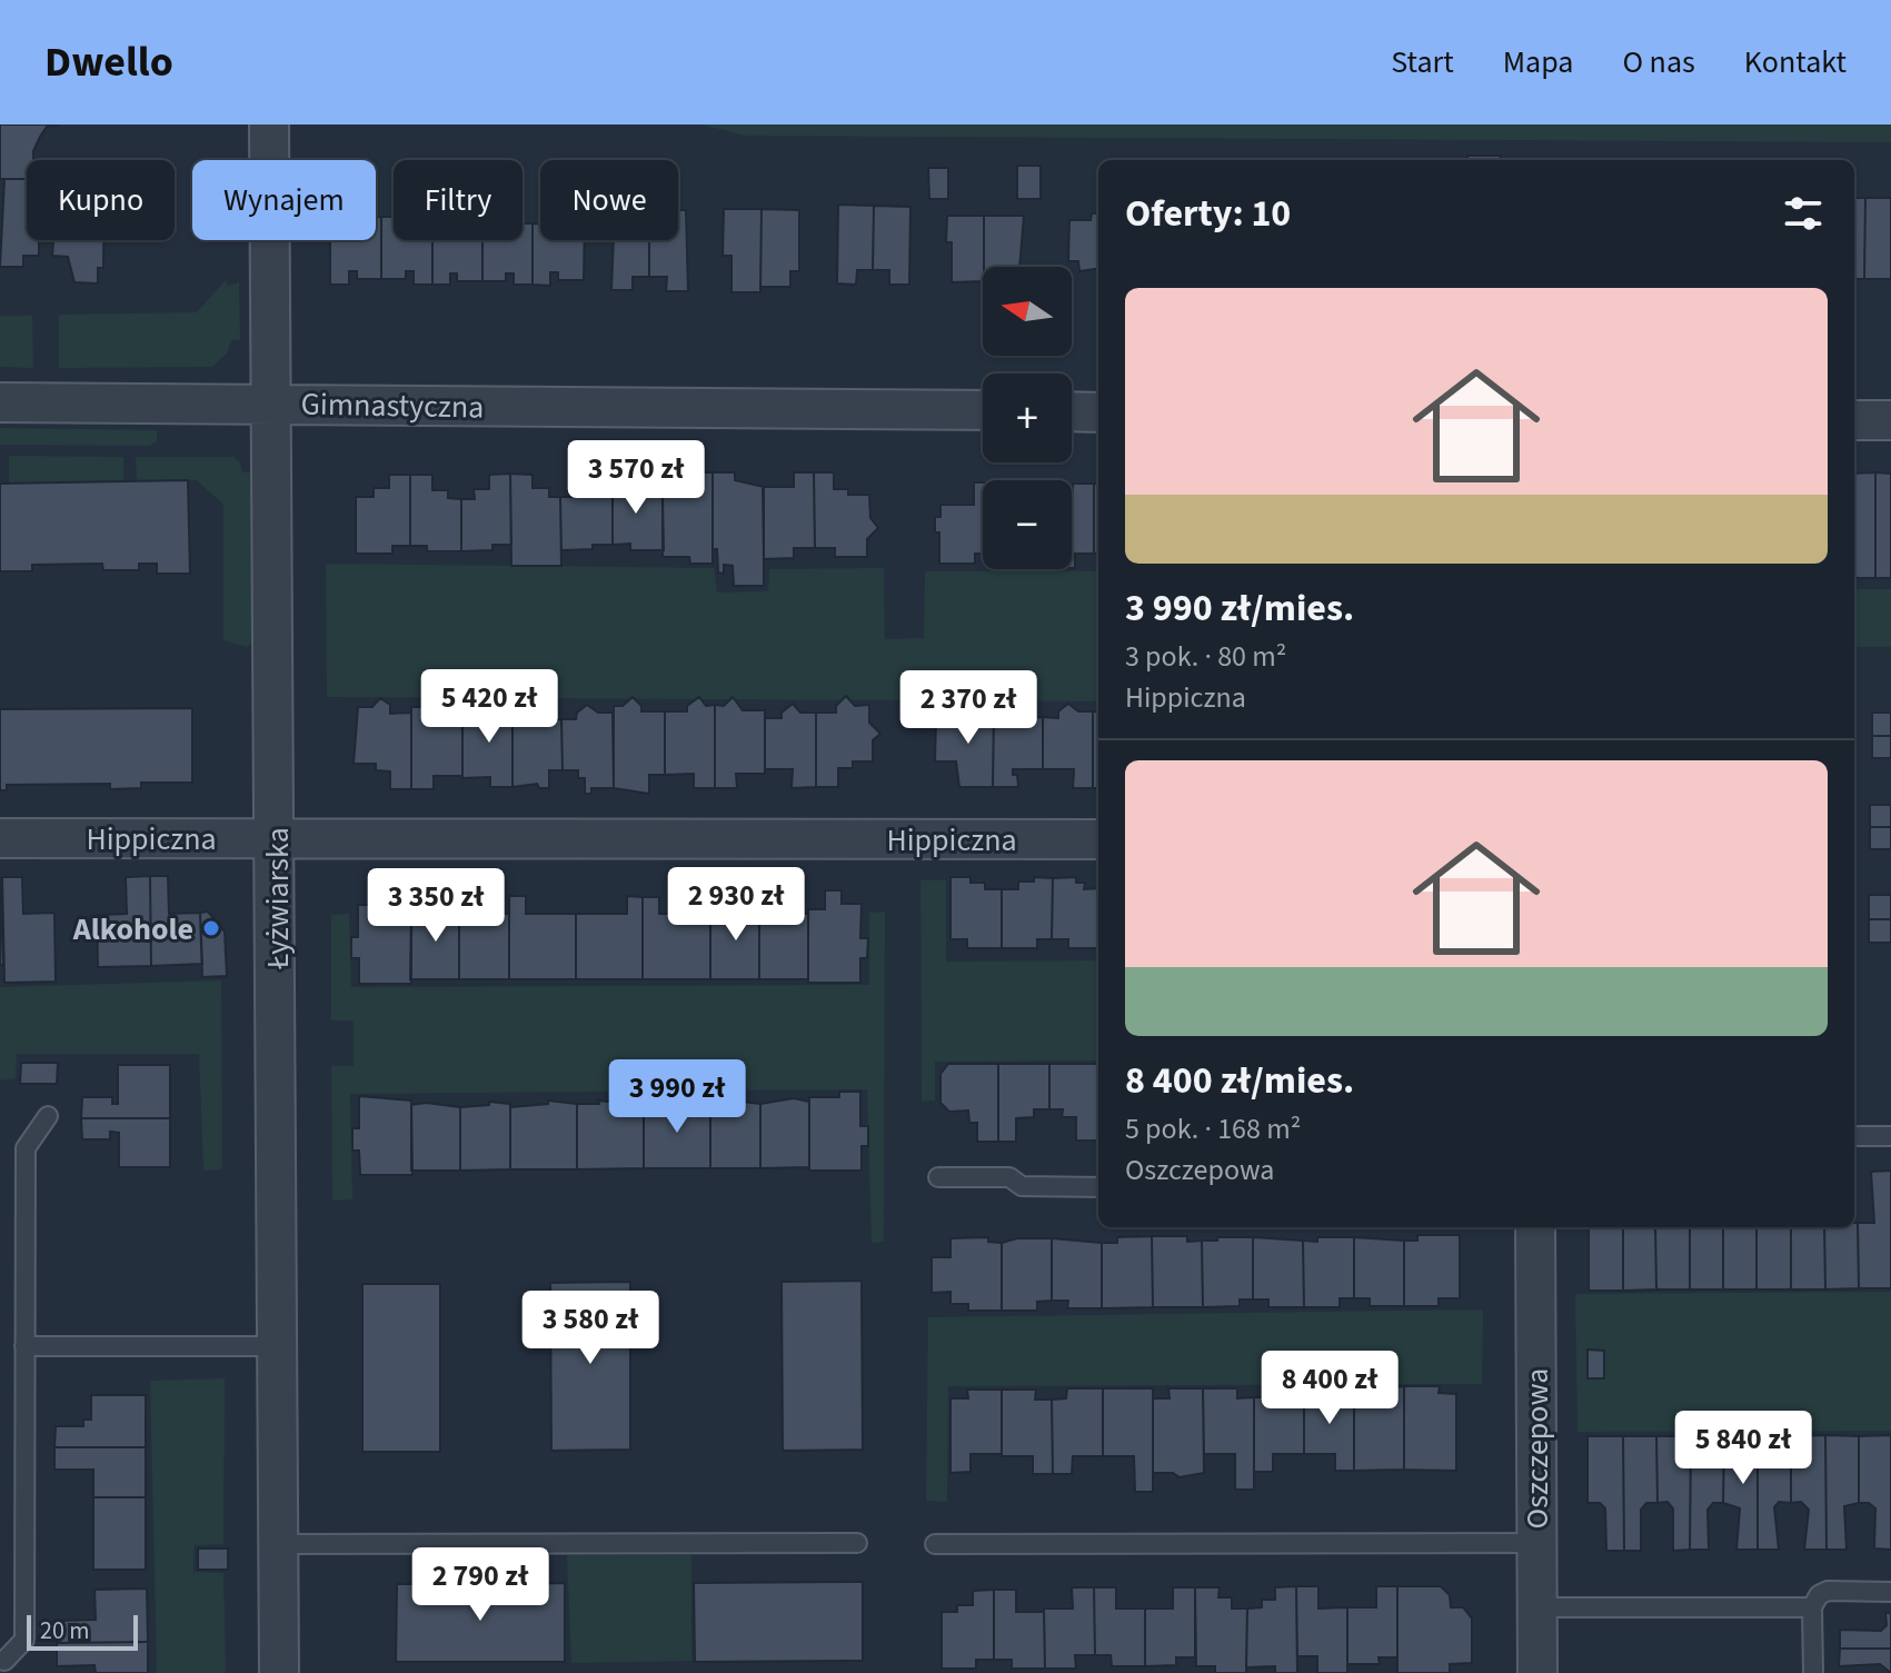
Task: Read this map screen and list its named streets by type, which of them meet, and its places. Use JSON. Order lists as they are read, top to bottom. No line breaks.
{"streets":{"street":["Gimnastyczna","Hippiczna","Łyżwiarska","Oszczepowa"]},"crossings":[["Gimnastyczna","Łyżwiarska"],["Hippiczna","Łyżwiarska"]],"places":["Alkohole"],"scale_bar":"20 m","north":"left","page":{"header":"Dwello","nav":["Start","Mapa","O nas","Kontakt"],"chip":["Kupno","Wynajem","Filtry","Nowe"],"heading":"Oferty: 10","map_buttons":["+","−"],"list":[{"name":"3 990 zł/mies.","note":"3 pok. · 80 m² · Hippiczna"},{"name":"8 400 zł/mies.","note":"5 pok. · 168 m² · Oszczepowa"}],"price":["3 570 zł","5 420 zł","2 370 zł","2 930 zł","3 350 zł","3 990 zł","3 580 zł","8 400 zł","5 840 zł","2 790 zł"],"scale":"20 m"}}
